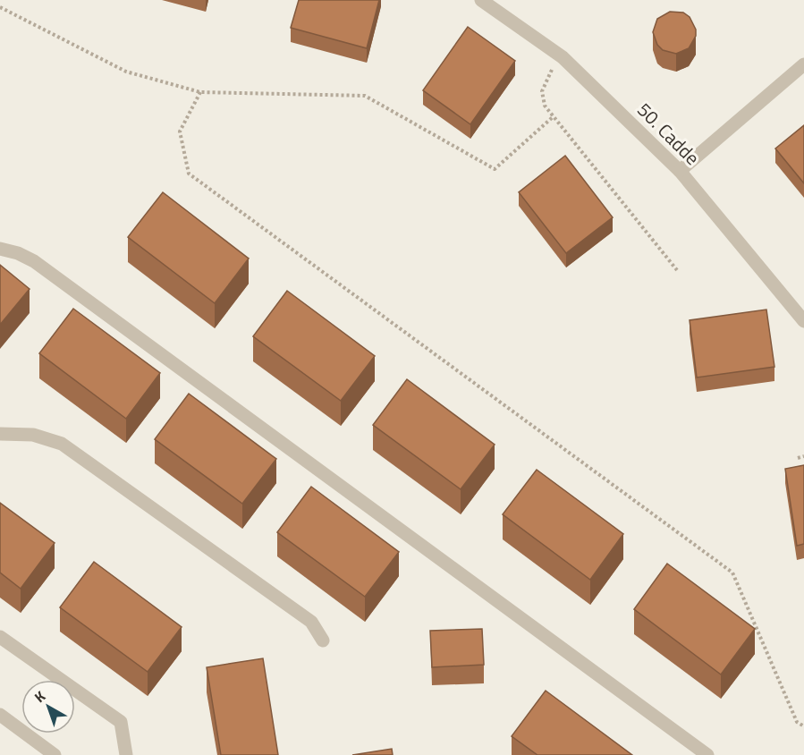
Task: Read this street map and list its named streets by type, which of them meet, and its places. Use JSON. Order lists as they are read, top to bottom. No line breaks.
{"streets":{"street":["50. Cadde"]},"north":"top left"}
